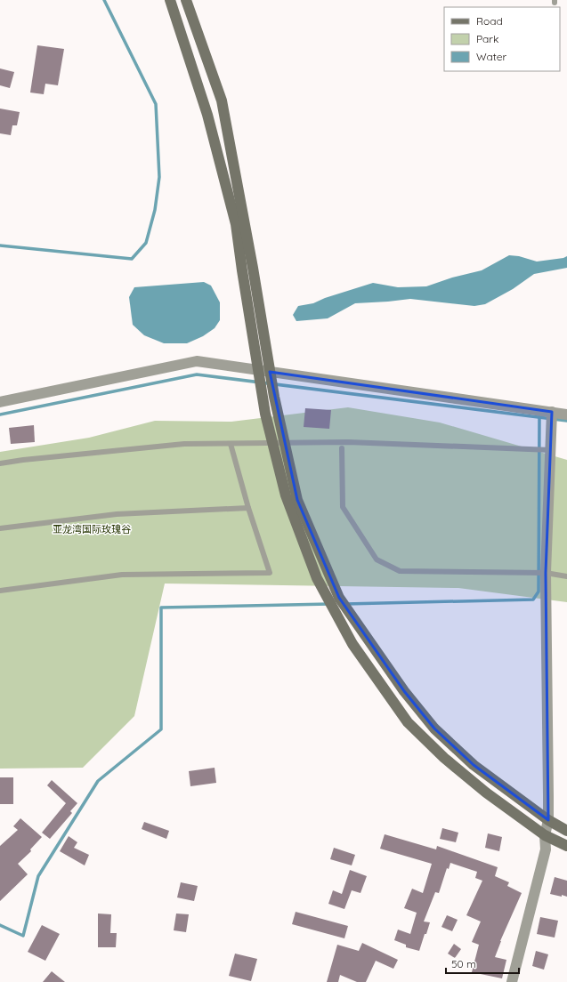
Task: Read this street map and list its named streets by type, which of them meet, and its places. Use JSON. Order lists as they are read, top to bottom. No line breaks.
{"parks":["亚龙湾国际玫瑰谷"],"legend":["Road","Park","Water"],"scale_bar":"50 m"}
